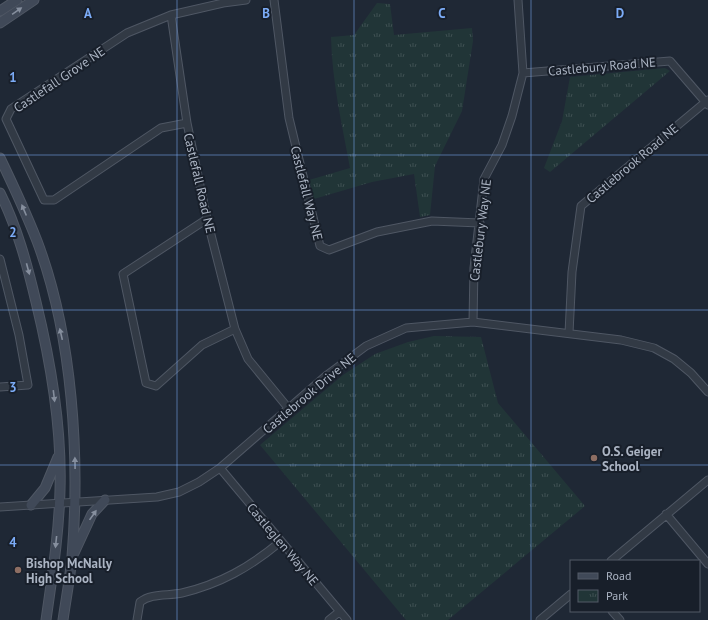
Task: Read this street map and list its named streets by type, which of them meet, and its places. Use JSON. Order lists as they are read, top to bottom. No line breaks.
{"streets":{"street":["Castlebury Road NE","Castlefall Grove NE","Castlebrook Road NE","Castlefall Road NE","Castlefall Way NE","Castlebury Way NE","Castlebrook Drive NE","Castleglen Way NE"]},"crossings":[["Castlebury Road NE","Castlebrook Road NE"],["Castlebury Road NE","Castlebury Way NE"],["Castlefall Grove NE","Castlefall Road NE"],["Castlebrook Road NE","Castlebrook Drive NE"],["Castlefall Road NE","Castlebrook Drive NE"],["Castlefall Way NE","Castlebury Way NE"],["Castlebury Way NE","Castlebrook Drive NE"],["Castlebrook Drive NE","Castleglen Way NE"]],"places":["O.S. Geiger School","Bishop McNally High School"],"legend":["Road","Park"],"grid":{"columns":["A","B","C","D"],"rows":["1","2","3","4"]}}
